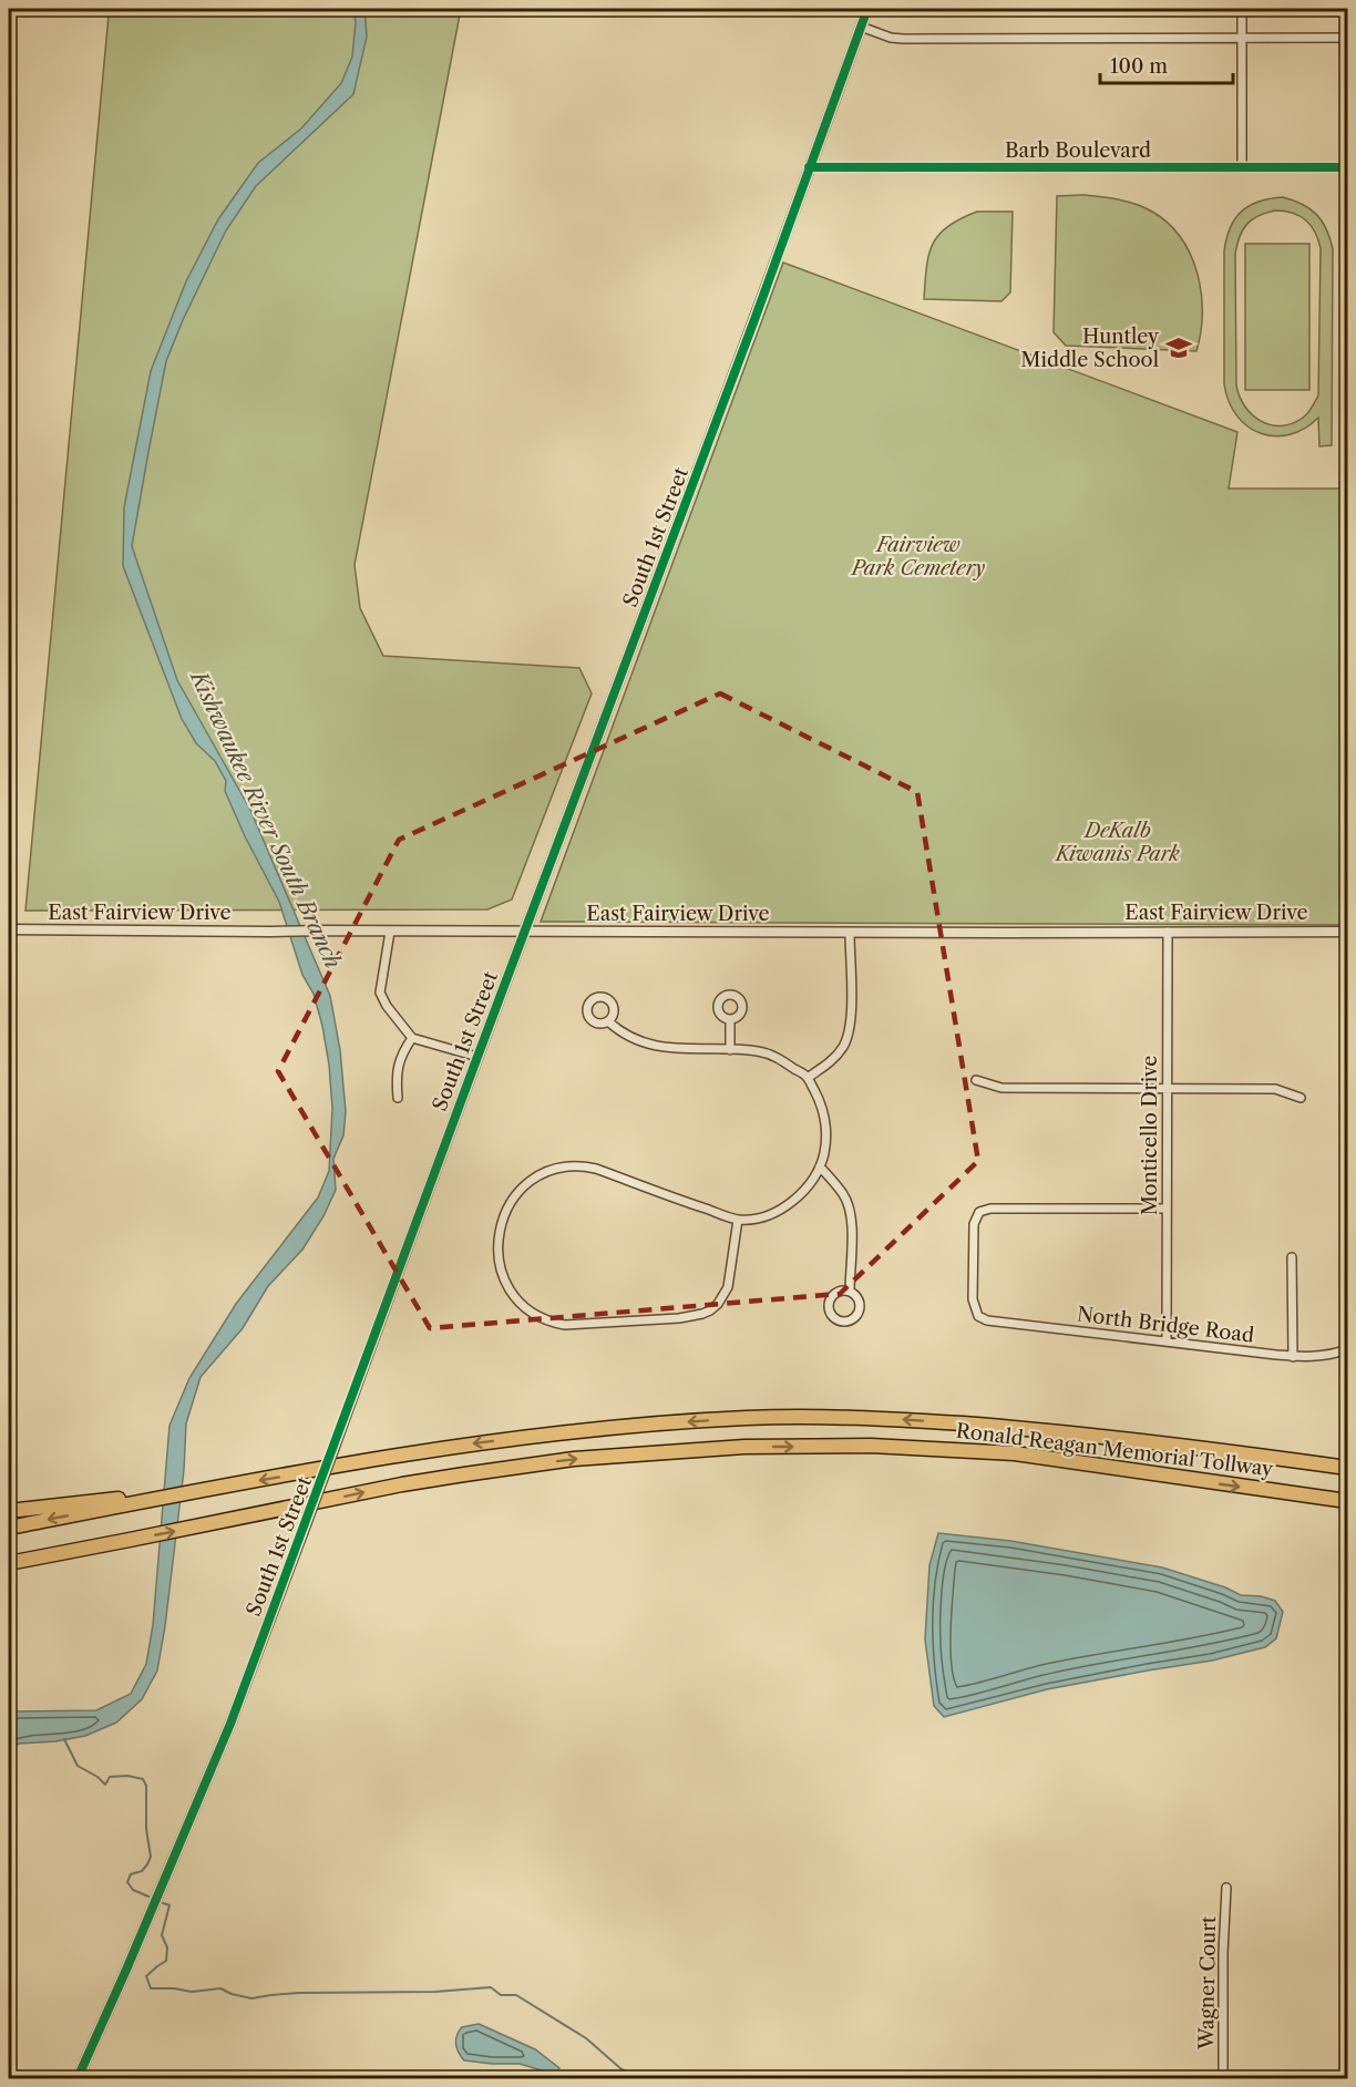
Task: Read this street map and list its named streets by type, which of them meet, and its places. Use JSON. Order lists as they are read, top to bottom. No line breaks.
{"streets":{"highway":["Ronald Reagan Memorial Tollway"],"street":["Barb Boulevard","South 1st Street","East Fairview Drive","Monticello Drive","North Bridge Road","Wagner Court"]},"crossings":[["Barb Boulevard","South 1st Street"],["South 1st Street","East Fairview Drive"],["East Fairview Drive","Monticello Drive"],["Monticello Drive","North Bridge Road"]],"water":["Kishwaukee River South Branch"],"parks":["Fairview Park Cemetery","DeKalb Kiwanis Park"],"places":{"school or university":["Huntley Middle School"]},"scale_bar":"100 m"}
